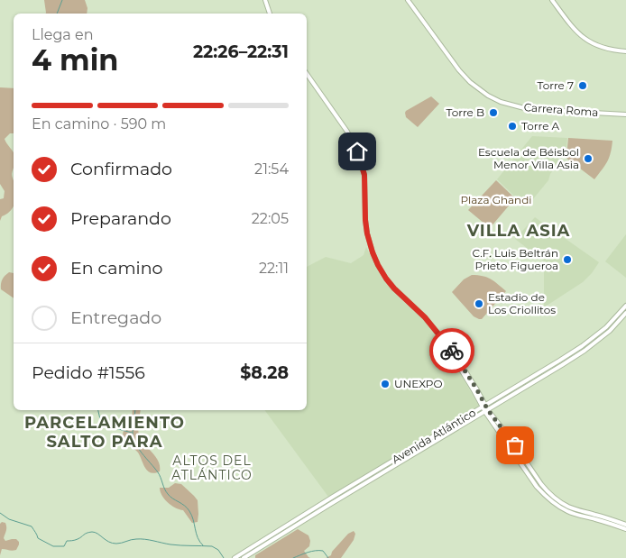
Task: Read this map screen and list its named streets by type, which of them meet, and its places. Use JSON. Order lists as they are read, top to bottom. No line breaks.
{"streets":{"street":["Carrera Roma","Avenida Atlántico"]},"districts":["VILLA ASIA","PARCELAMIENTO SALTO PARA","ALTOS DEL ATLÁNTICO"],"parks":["Plaza Ghandi"],"places":["Torre 7","Torre B","Torre A","Escuela de Béisbol Menor Villa Asia","C.F. Luis Beltrán Prieto Figueroa","Estadio de Los Criollitos","UNEXPO"],"page":{"heading":["4 min","Llega en","22:26–22:31"],"panel":["Pedido #1556","$8.28"],"bar":"En camino · 590 m","list":[["Confirmado","21:54"],["Preparando","22:05"],["En camino","22:11"],"Entregado"]}}
